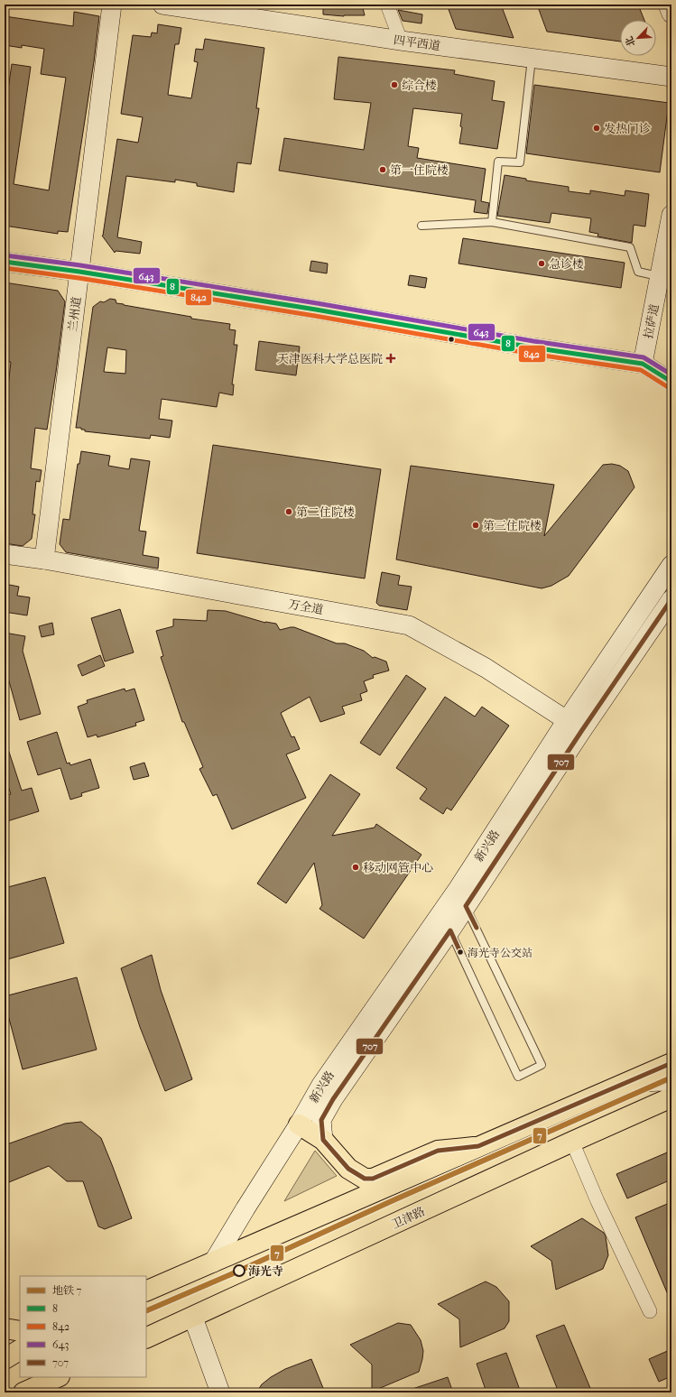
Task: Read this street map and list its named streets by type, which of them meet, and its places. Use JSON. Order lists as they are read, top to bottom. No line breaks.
{"streets":{"main road":["四平西道","兰州道","拉萨道","万全道","新兴路","卫津路"]},"crossings":[["兰州道","万全道"],["万全道","新兴路"]],"places":{"other":["综合楼","发热门诊","第一住院楼","急诊楼","第二住院楼","第三住院楼","移动网管中心","海光寺公交站","海光寺"],"health":["天津医科大学总医院"]},"lines":["transit line 643","transit line 8","transit line 842","transit line 707","metro line 7"],"legend":["地铁 7","8","842","643","707"],"north":"bottom left"}
